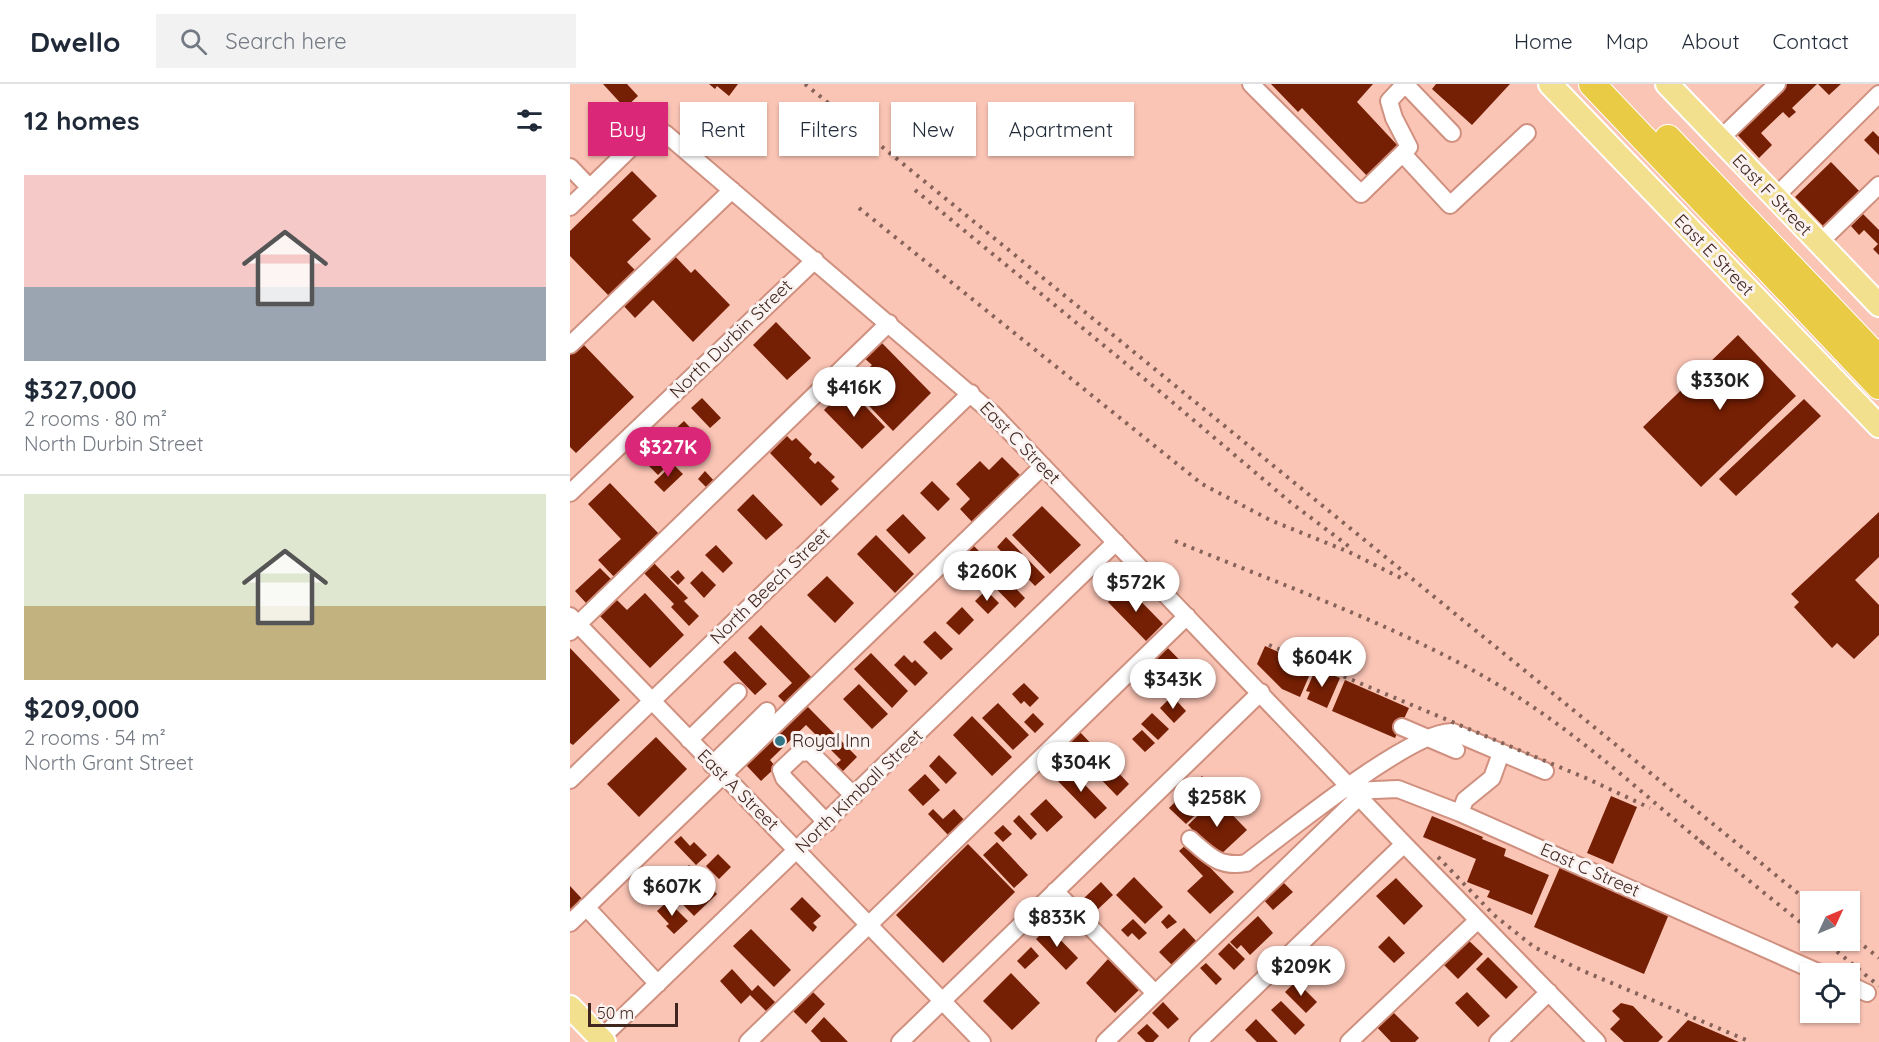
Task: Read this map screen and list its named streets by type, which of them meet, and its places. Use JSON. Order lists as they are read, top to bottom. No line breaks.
{"streets":{"main road":["East F Street","East E Street"],"street":["North Durbin Street","East C Street","North Beech Street","East A Street","North Kimball Street"]},"crossings":[["North Durbin Street","East C Street"],["East C Street","North Beech Street"],["East C Street","North Kimball Street"],["North Beech Street","East A Street"],["East A Street","North Kimball Street"]],"places":["Royal Inn"],"scale_bar":"50 m","north":"top right","page":{"header":"Dwello","search":"Search here","nav":["Home","Map","About","Contact"],"heading":"12 homes","chip":["Buy","Rent","Filters","New","Apartment"],"list":[{"name":"$327,000","note":"2 rooms · 80 m² · North Durbin Street"},{"name":"$209,000","note":"2 rooms · 54 m² · North Grant Street"}],"price":["$330K","$416K","$327K","$260K","$572K","$604K","$343K","$304K","$258K","$607K","$833K","$209K"],"scale":"50 m"}}
